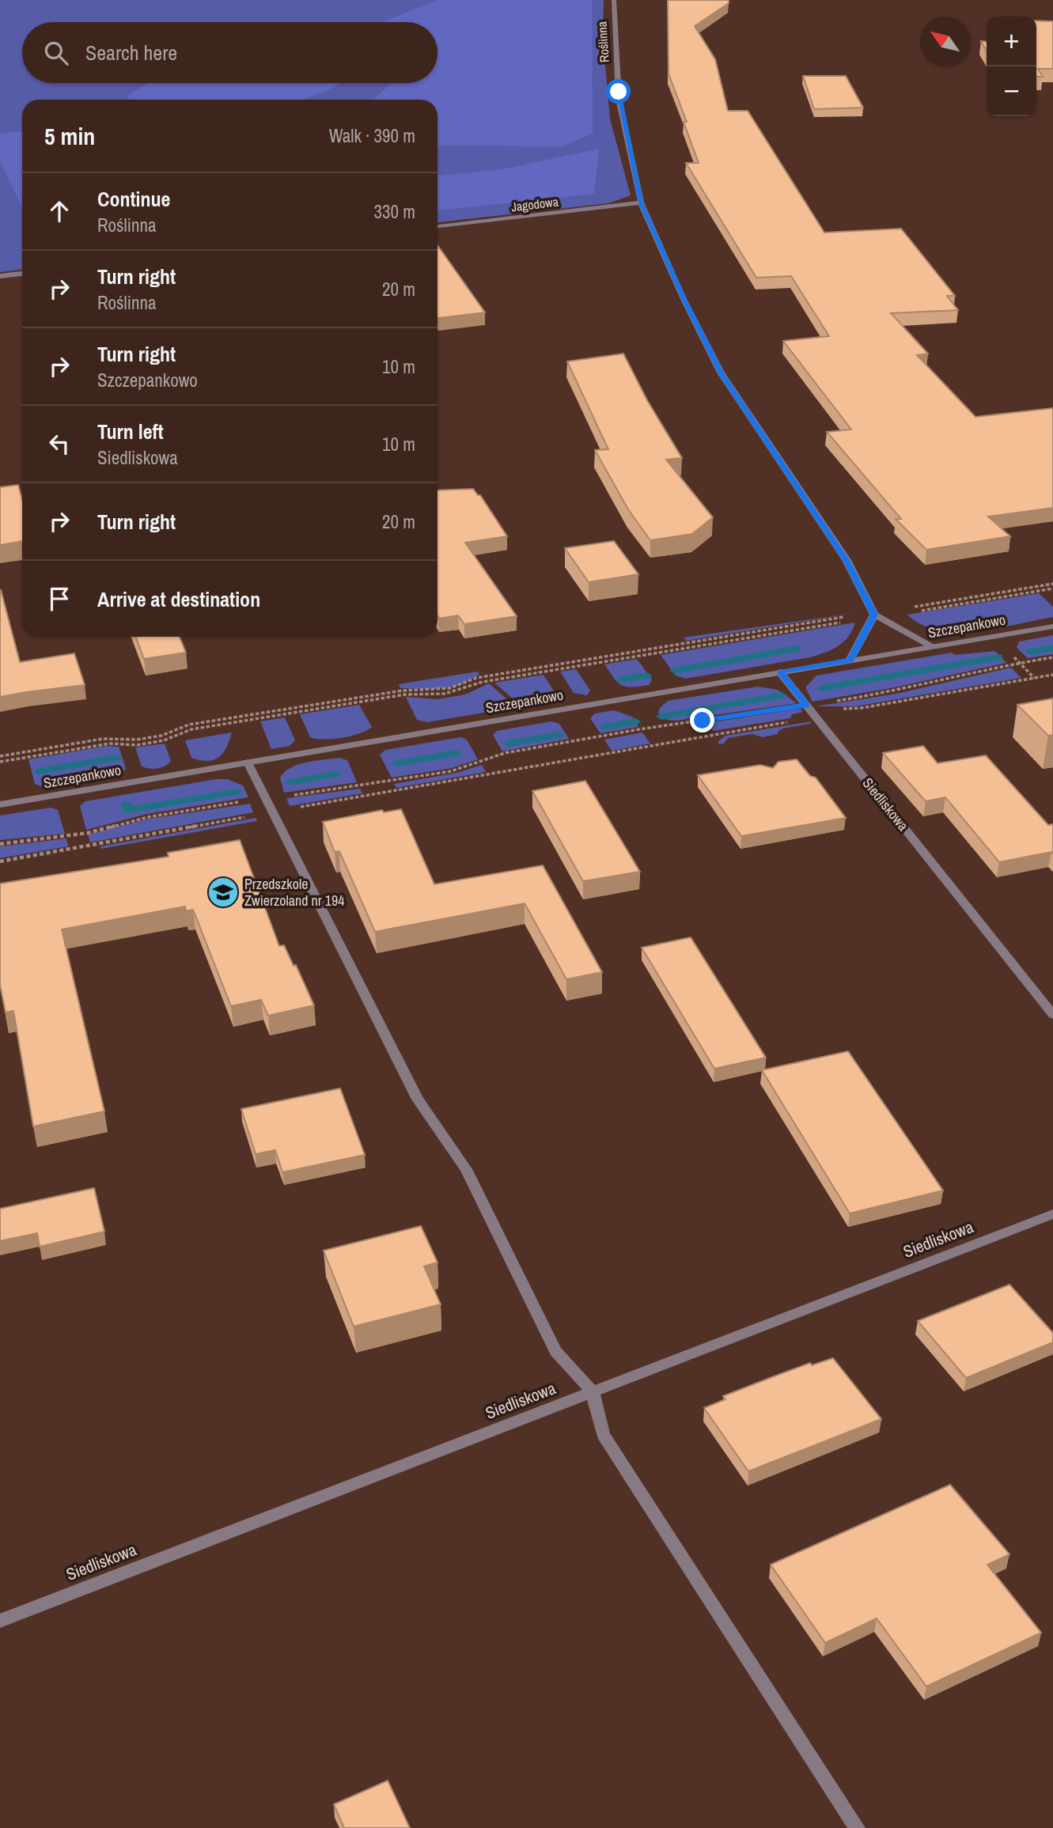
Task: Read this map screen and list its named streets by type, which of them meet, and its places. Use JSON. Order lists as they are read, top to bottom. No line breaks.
{"streets":{"street":["Roślinna","Jagodowa","Szczepankowo","Siedliskowa"]},"crossings":[["Roślinna","Jagodowa"],["Szczepankowo","Siedliskowa"]],"places":{"school or university":["Przedszkole Zwierzoland nr 194"]},"north":"top left","page":{"map_buttons":["+","−"],"search":"Search here","heading":["5 min","Walk · 390 m"],"list":[["Continue","Roślinna","330 m"],["Turn right","Roślinna","20 m"],["Turn right","Szczepankowo","10 m"],["Turn left","Siedliskowa","10 m"],["Turn right","20 m"],"Arrive at destination"]}}
